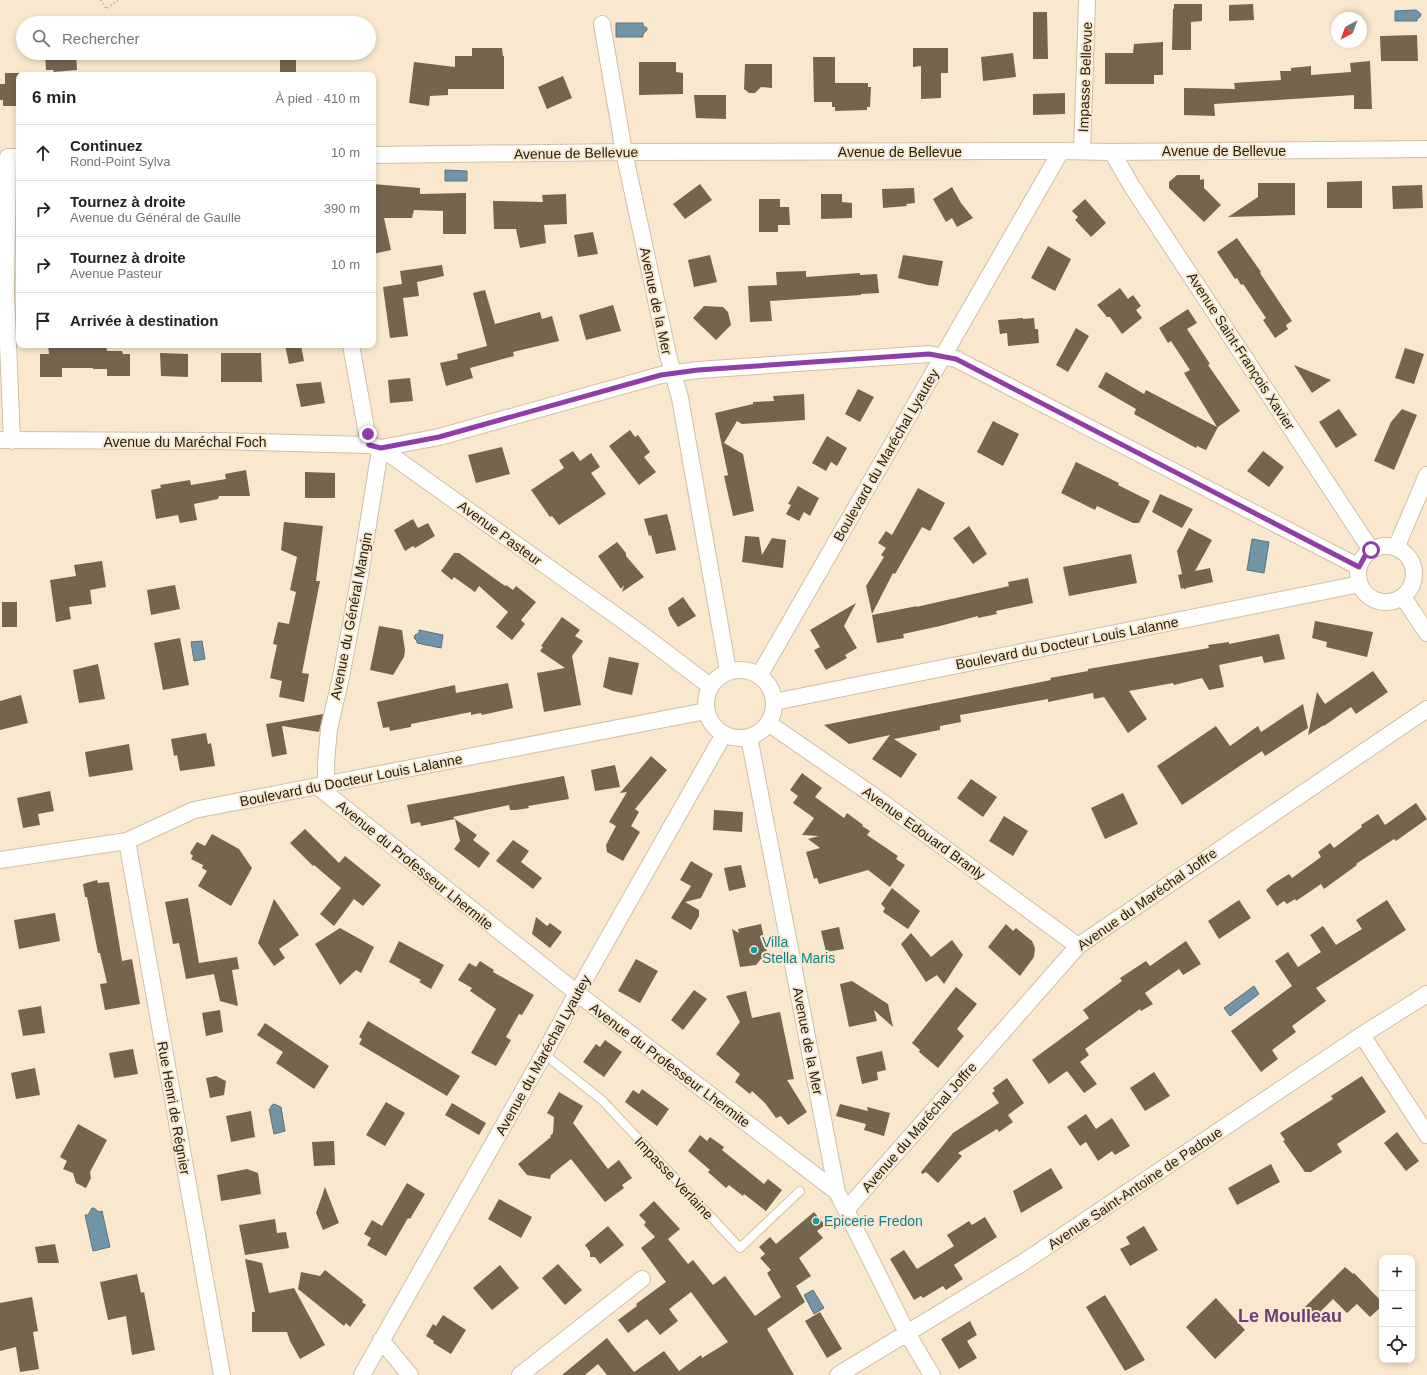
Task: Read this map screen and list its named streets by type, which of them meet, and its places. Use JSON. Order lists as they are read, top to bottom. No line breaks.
{"streets":{"street":["Impasse Bellevue","Avenue de Bellevue","Avenue de la Mer","Avenue Saint-François Xavier","Avenue du Maréchal Foch","Boulevard du Maréchal Lyautey","Avenue Pasteur","Avenue du Général Mangin","Boulevard du Docteur Louis Lalanne","Avenue Edouard Branly","Avenue du Professeur Lhermite","Avenue du Maréchal Joffre","Avenue du Maréchal Lyautey","Rue Henri de Régnier","Avenue Saint-Antoine de Padoue"],"lane":["Impasse Verlaine"]},"crossings":[["Impasse Bellevue","Avenue de Bellevue"],["Avenue de Bellevue","Avenue de la Mer"],["Avenue de Bellevue","Avenue Saint-François Xavier"],["Avenue de Bellevue","Boulevard du Maréchal Lyautey"],["Avenue de la Mer","Avenue du Maréchal Foch"],["Avenue de la Mer","Boulevard du Maréchal Lyautey"],["Avenue de la Mer","Avenue Pasteur"],["Avenue de la Mer","Boulevard du Docteur Louis Lalanne"],["Avenue de la Mer","Avenue Edouard Branly"],["Avenue de la Mer","Avenue du Professeur Lhermite"],["Avenue de la Mer","Avenue du Maréchal Joffre"],["Avenue de la Mer","Avenue du Maréchal Lyautey"],["Avenue de la Mer","Avenue Saint-Antoine de Padoue"],["Avenue Saint-François Xavier","Avenue du Maréchal Foch"],["Avenue Saint-François Xavier","Boulevard du Docteur Louis Lalanne"],["Avenue du Maréchal Foch","Boulevard du Maréchal Lyautey"],["Avenue du Maréchal Foch","Avenue Pasteur"],["Avenue du Maréchal Foch","Avenue du Général Mangin"],["Avenue du Maréchal Foch","Boulevard du Docteur Louis Lalanne"],["Boulevard du Maréchal Lyautey","Avenue Pasteur"],["Boulevard du Maréchal Lyautey","Boulevard du Docteur Louis Lalanne"],["Boulevard du Maréchal Lyautey","Avenue Edouard Branly"],["Boulevard du Maréchal Lyautey","Avenue du Maréchal Lyautey"],["Avenue Pasteur","Avenue du Général Mangin"],["Avenue Pasteur","Boulevard du Docteur Louis Lalanne"],["Avenue Pasteur","Avenue Edouard Branly"],["Avenue Pasteur","Avenue du Maréchal Lyautey"],["Avenue du Général Mangin","Boulevard du Docteur Louis Lalanne"],["Avenue du Général Mangin","Avenue du Professeur Lhermite"],["Boulevard du Docteur Louis Lalanne","Avenue Edouard Branly"],["Boulevard du Docteur Louis Lalanne","Avenue du Professeur Lhermite"],["Boulevard du Docteur Louis Lalanne","Avenue du Maréchal Lyautey"],["Boulevard du Docteur Louis Lalanne","Rue Henri de Régnier"],["Avenue Edouard Branly","Avenue du Maréchal Joffre"],["Avenue Edouard Branly","Avenue du Maréchal Lyautey"],["Avenue du Professeur Lhermite","Avenue du Maréchal Lyautey"],["Avenue du Maréchal Lyautey","Impasse Verlaine"]],"districts":["Le Moulleau"],"places":["Villa Stella Maris","Epicerie Fredon"],"north":"bottom left","page":{"search":"Rechercher","heading":["6 min","À pied · 410 m"],"list":[["Continuez","Rond-Point Sylva","10 m"],["Tournez à droite","Avenue du Général de Gaulle","390 m"],["Tournez à droite","Avenue Pasteur","10 m"],"Arrivée à destination"],"map_buttons":["+","−"]}}
